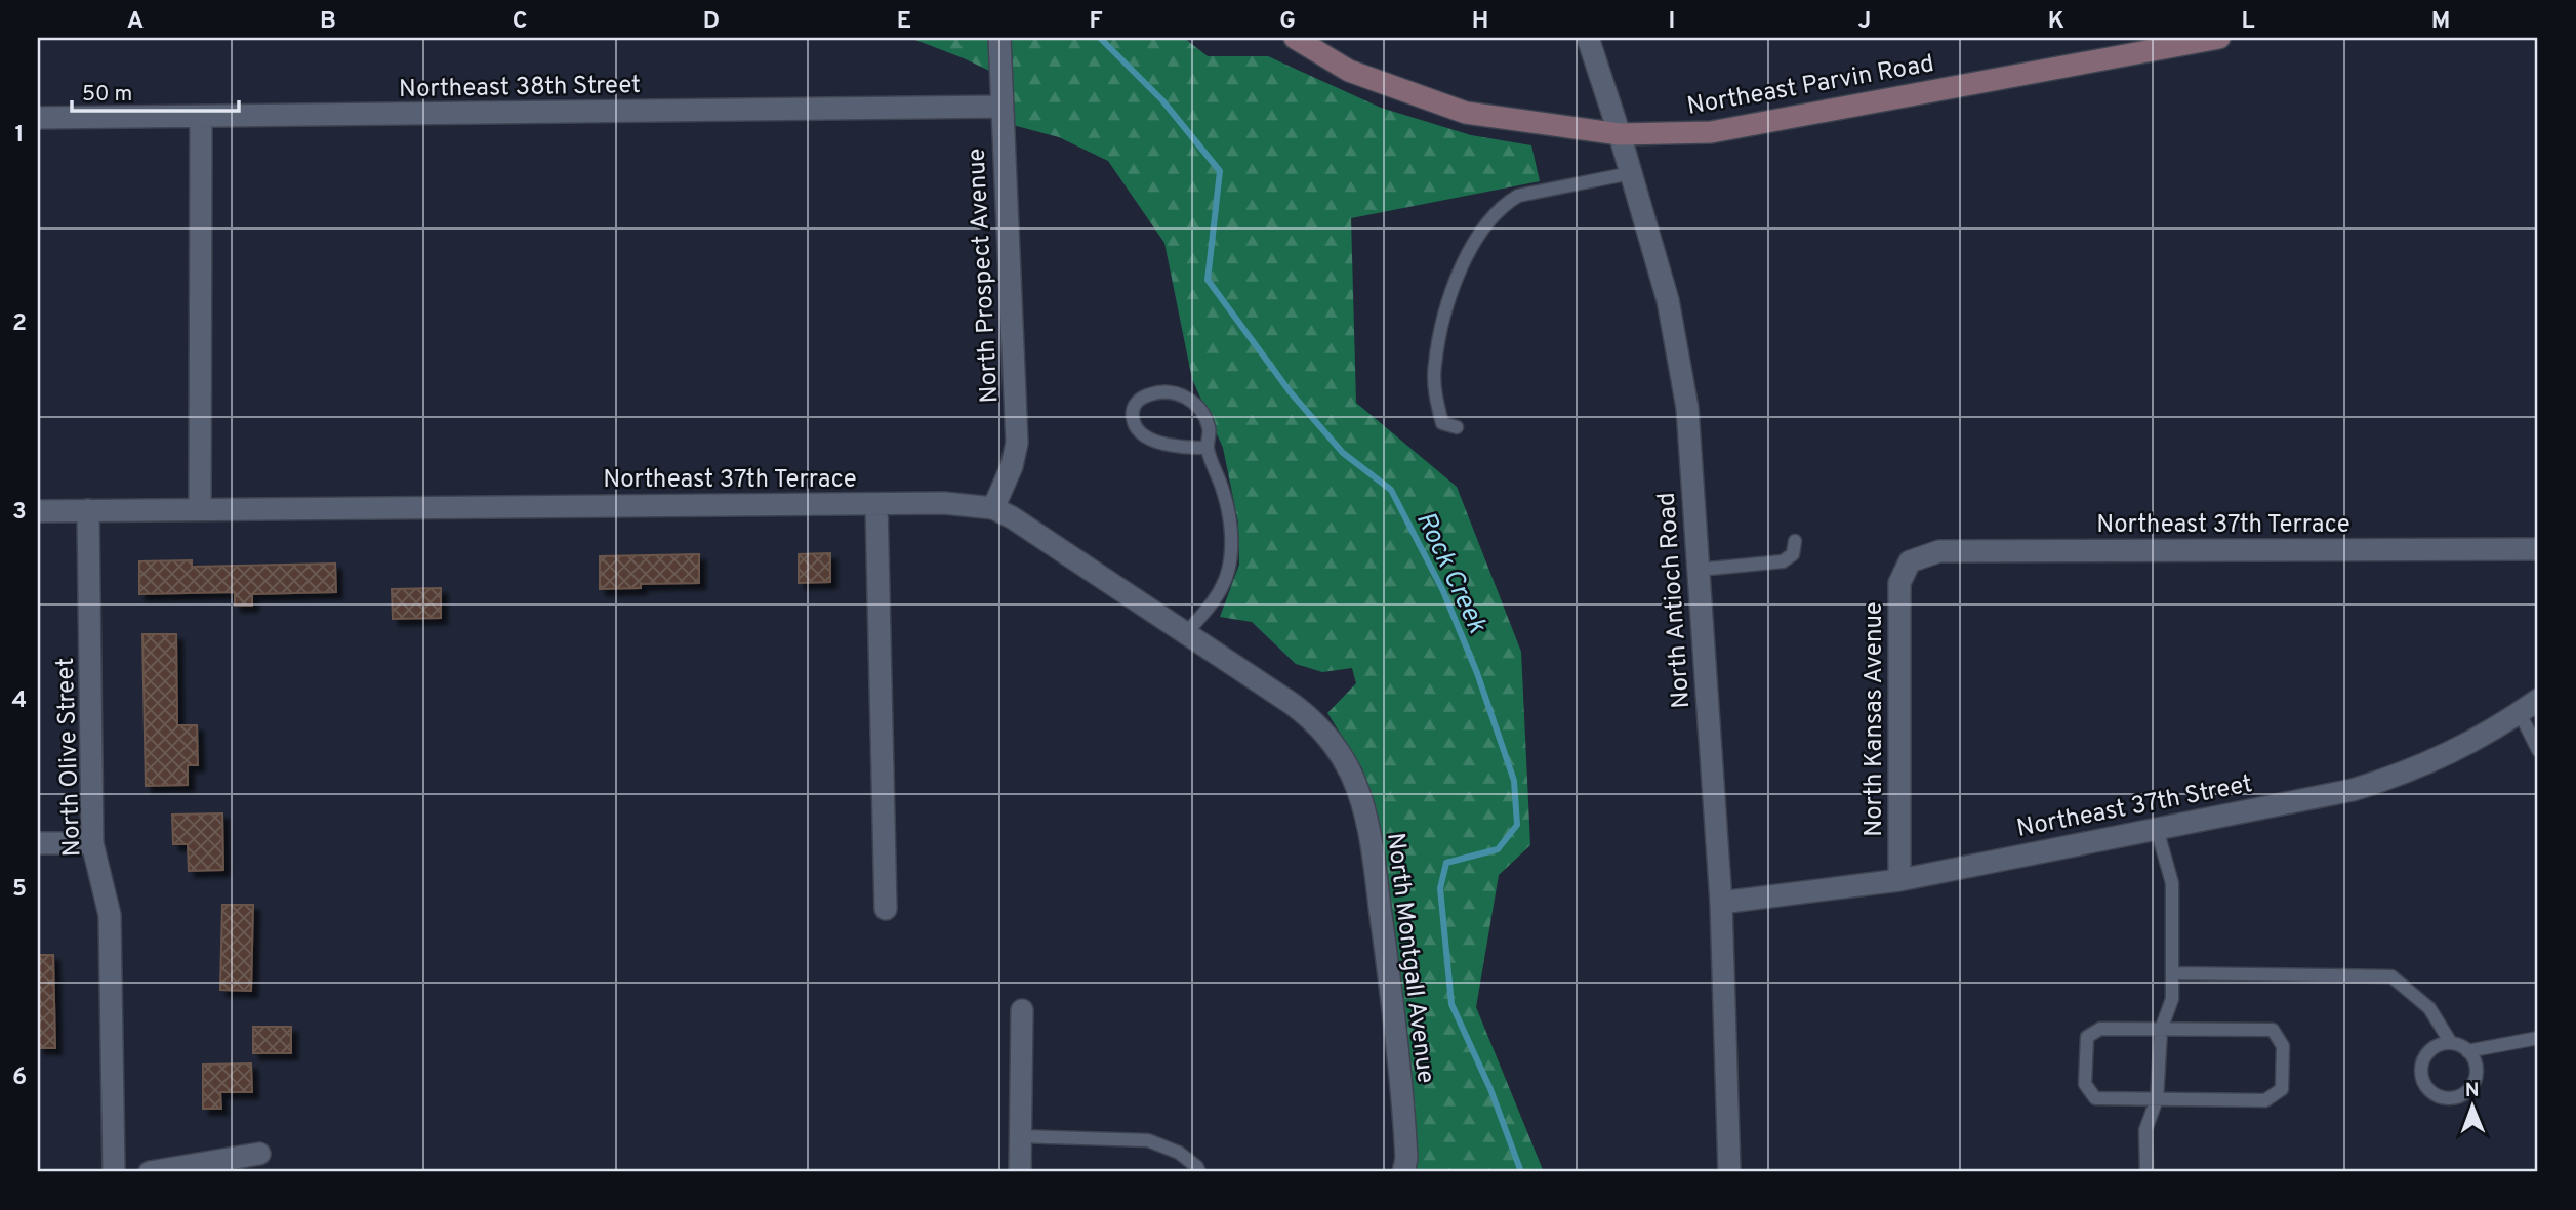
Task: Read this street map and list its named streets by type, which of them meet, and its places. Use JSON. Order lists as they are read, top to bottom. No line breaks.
{"streets":{"main road":["Northeast Parvin Road"],"street":["Northeast 38th Street","North Prospect Avenue","Northeast 37th Terrace","North Antioch Road","North Kansas Avenue","North Olive Street","Northeast 37th Street","North Montgall Avenue"]},"crossings":[["Northeast Parvin Road","North Antioch Road"],["Northeast 38th Street","North Prospect Avenue"],["North Prospect Avenue","Northeast 37th Terrace"],["Northeast 37th Terrace","North Kansas Avenue"],["Northeast 37th Terrace","North Olive Street"],["Northeast 37th Terrace","North Montgall Avenue"],["North Antioch Road","Northeast 37th Street"],["North Kansas Avenue","Northeast 37th Street"]],"water":["Rock Creek"],"scale_bar":"50 m","north":"top","grid":{"columns":["A","B","C","D","E","F","G","H","I","J","K","L","M"],"rows":["1","2","3","4","5","6"]}}
